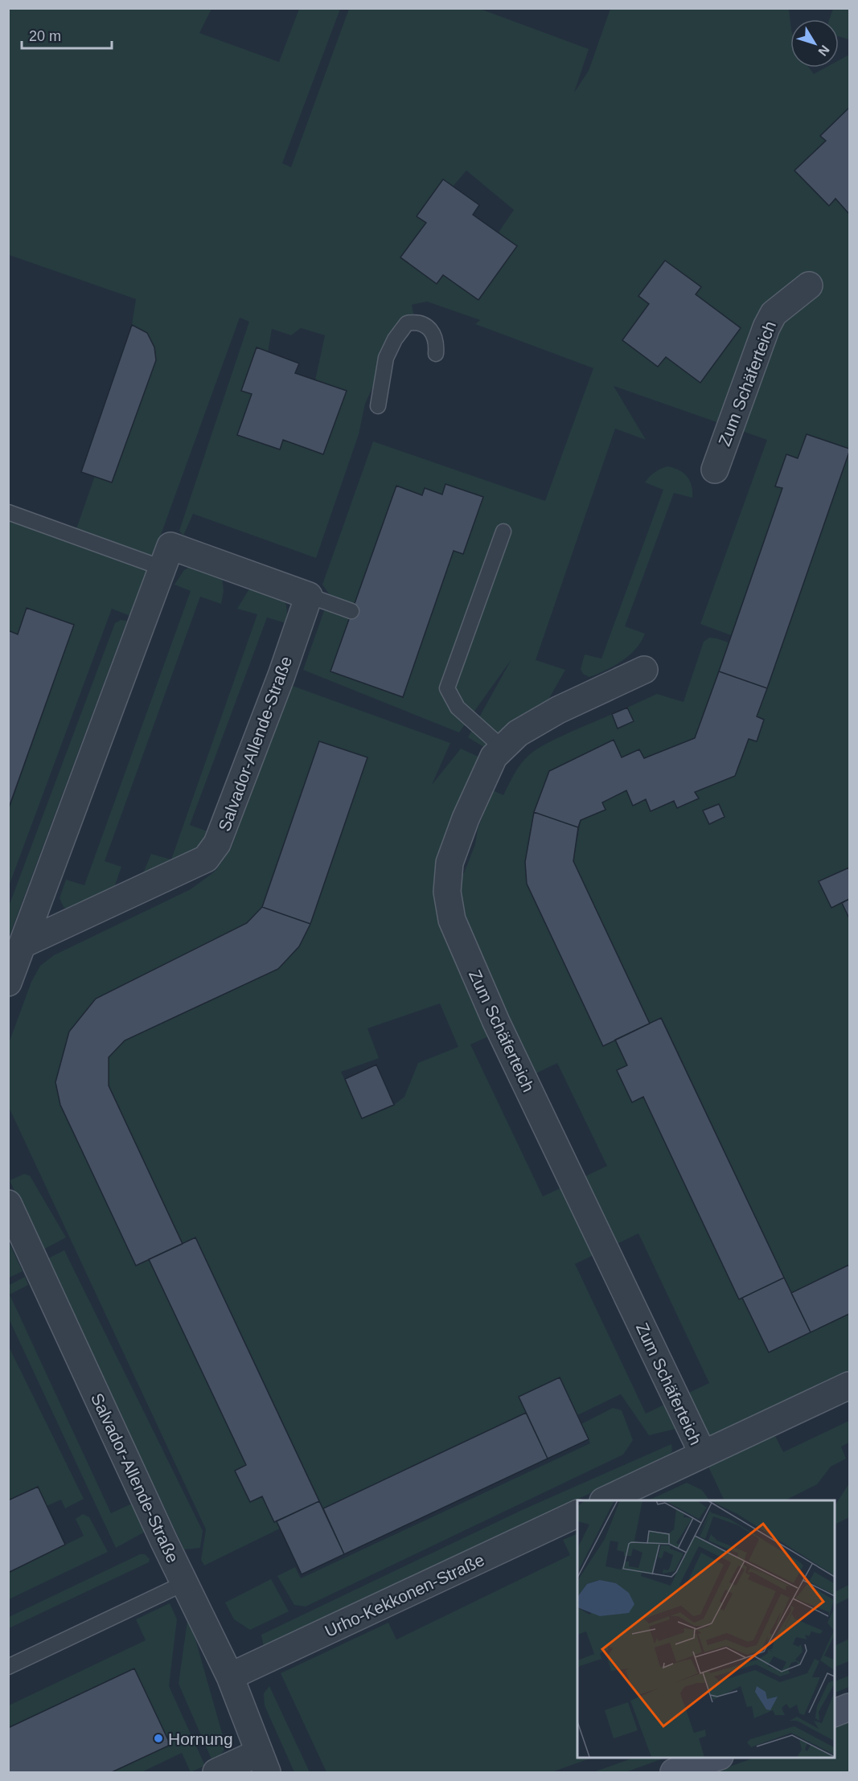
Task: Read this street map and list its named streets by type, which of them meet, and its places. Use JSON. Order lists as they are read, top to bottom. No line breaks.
{"streets":{"street":["Zum Schäferteich","Salvador-Allende-Straße","Urho-Kekkonen-Straße"]},"crossings":[["Salvador-Allende-Straße","Urho-Kekkonen-Straße"]],"places":["Hornung"],"scale_bar":"20 m","north":"bottom right"}
